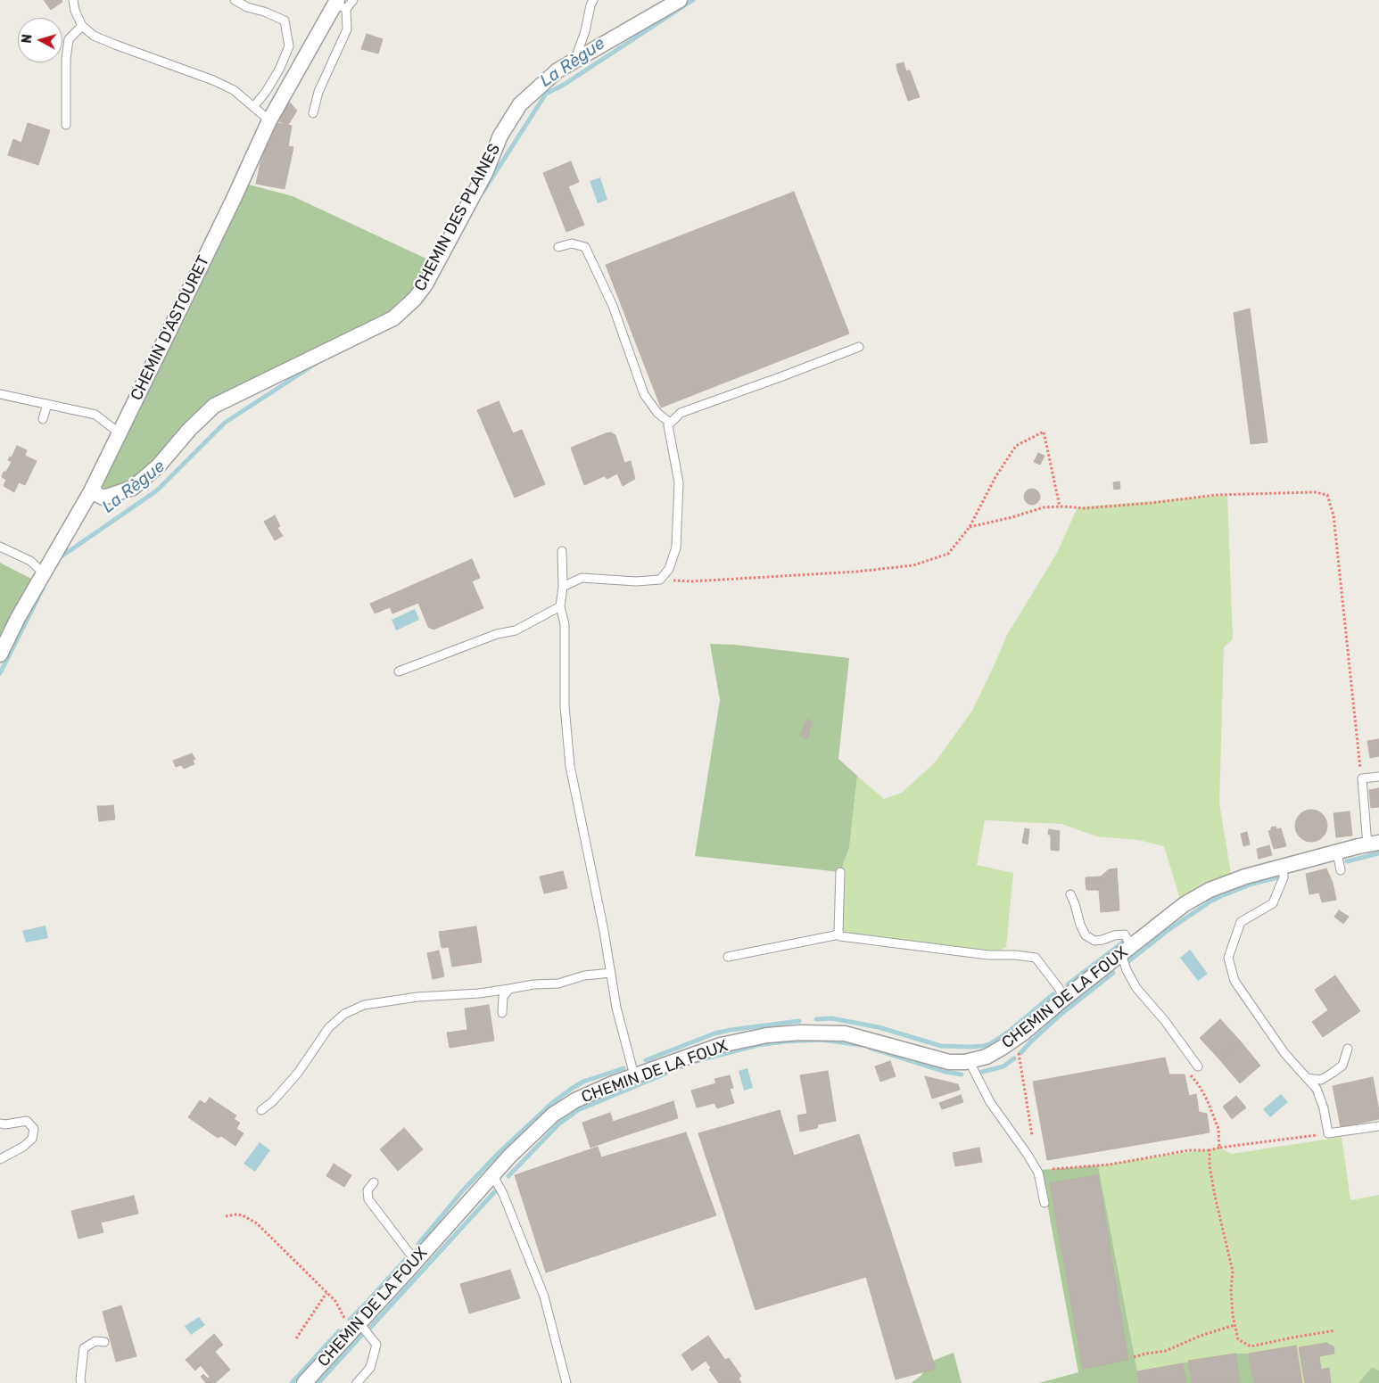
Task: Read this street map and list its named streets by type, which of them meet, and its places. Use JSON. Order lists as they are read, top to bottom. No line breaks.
{"streets":{"street":["CHEMIN DES PLAINES","CHEMIN D'ASTOURET","CHEMIN DE LA FOUX"]},"crossings":[["CHEMIN DES PLAINES","CHEMIN D'ASTOURET"]],"water":["La Règue"],"north":"left"}
